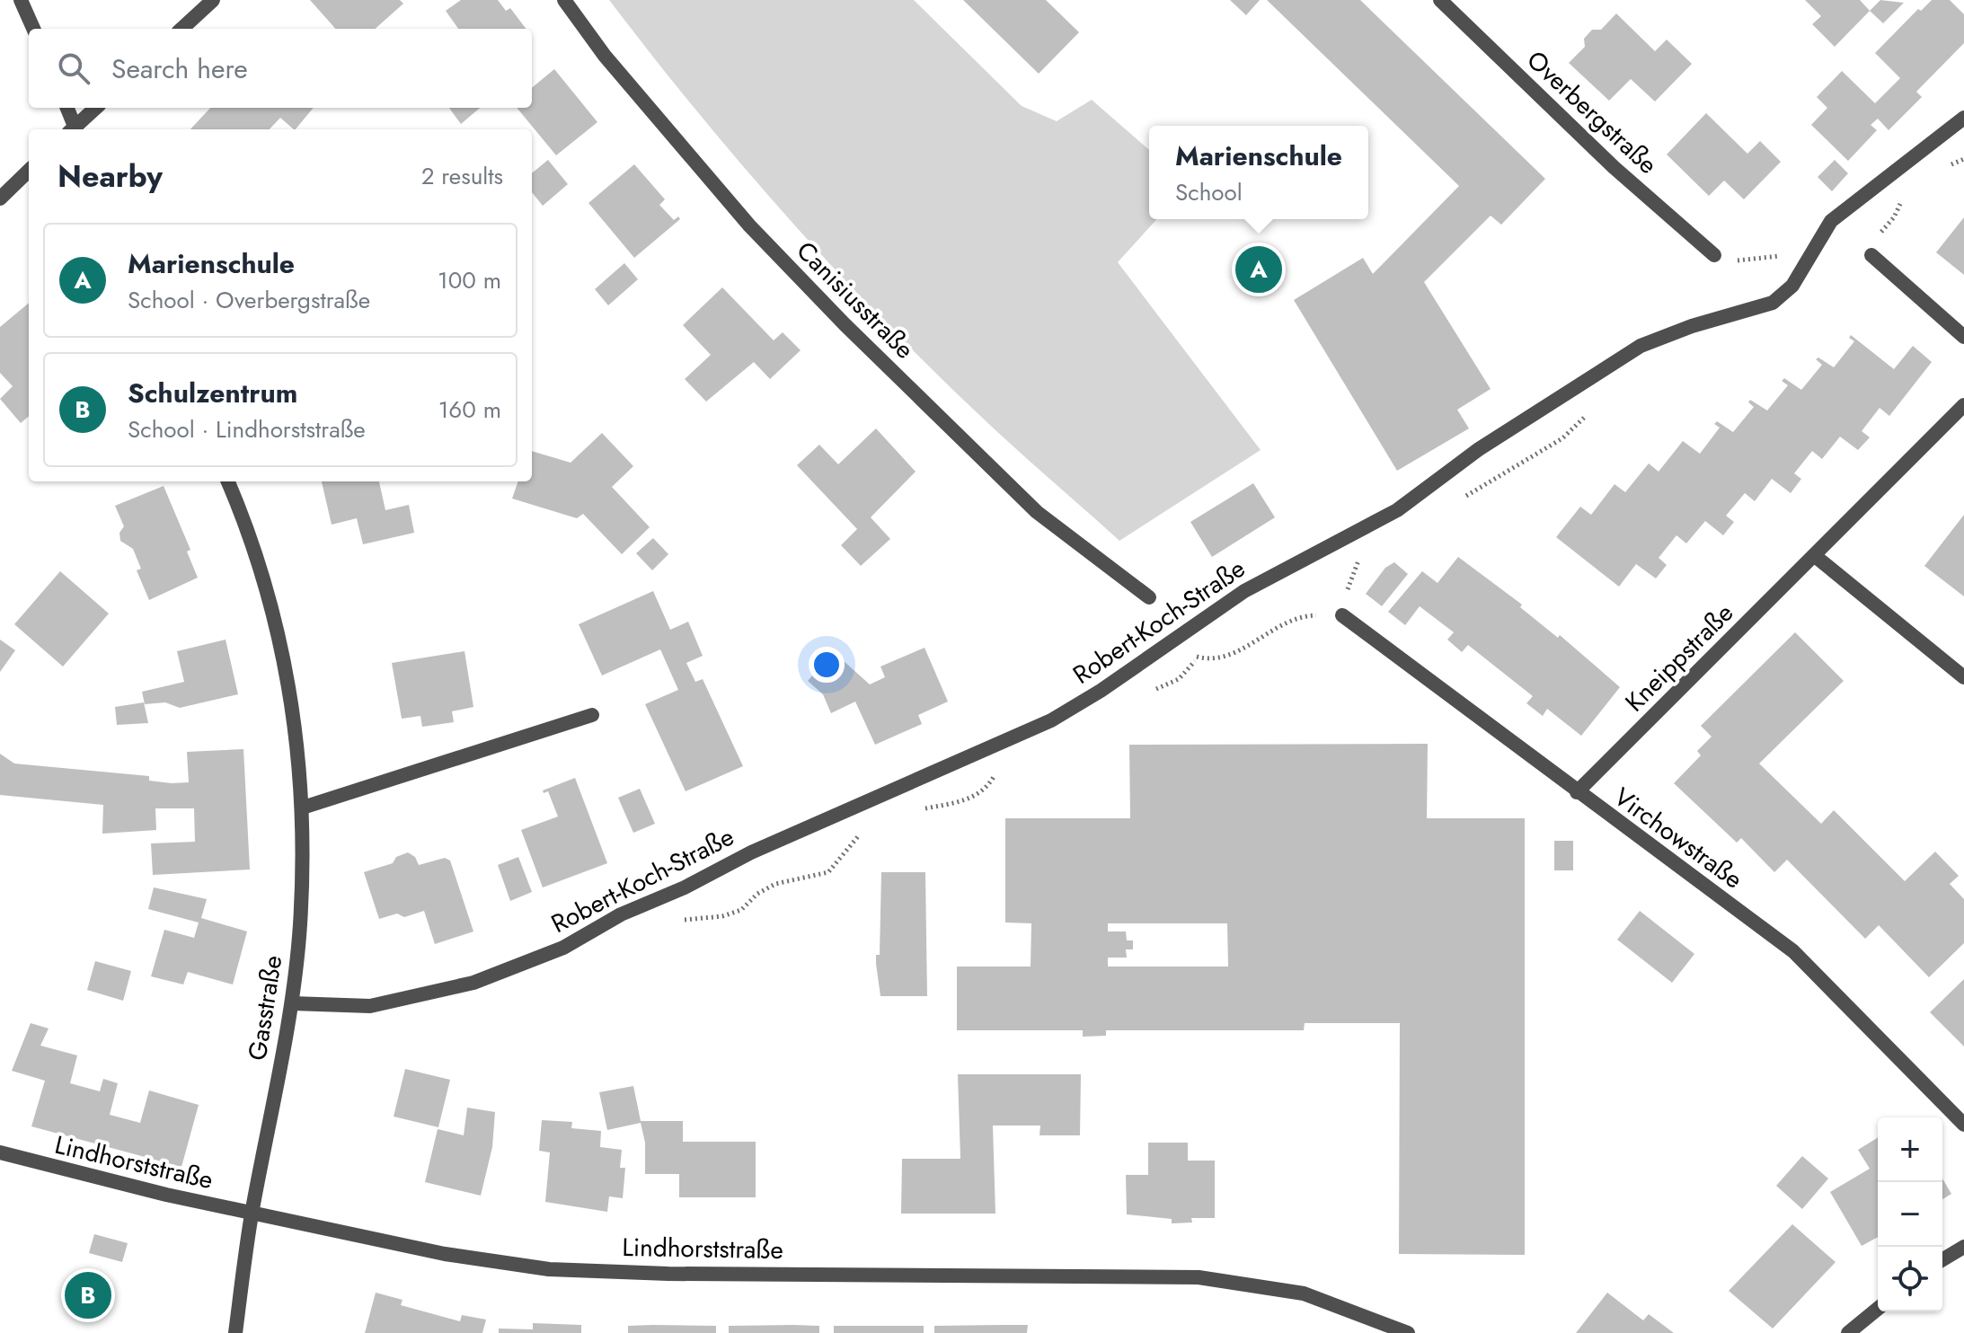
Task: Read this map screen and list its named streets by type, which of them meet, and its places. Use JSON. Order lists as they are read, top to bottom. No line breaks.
{"streets":{"street":["Overbergstraße","Canisiusstraße","Robert-Koch-Straße","Kneippstraße","Virchowstraße","Gasstraße","Lindhorststraße"]},"crossings":[["Robert-Koch-Straße","Gasstraße"],["Kneippstraße","Virchowstraße"],["Gasstraße","Lindhorststraße"]],"page":{"search":"Search here","popup":["Marienschule","School"],"heading":["Nearby","2 results"],"list":[{"mark":"A","name":"Marienschule","note":"School · Overbergstraße","value":"100 m"},{"mark":"B","name":"Schulzentrum","note":"School · Lindhorststraße","value":"160 m"}],"pins":["A","B"],"map_buttons":["+","−"]}}
